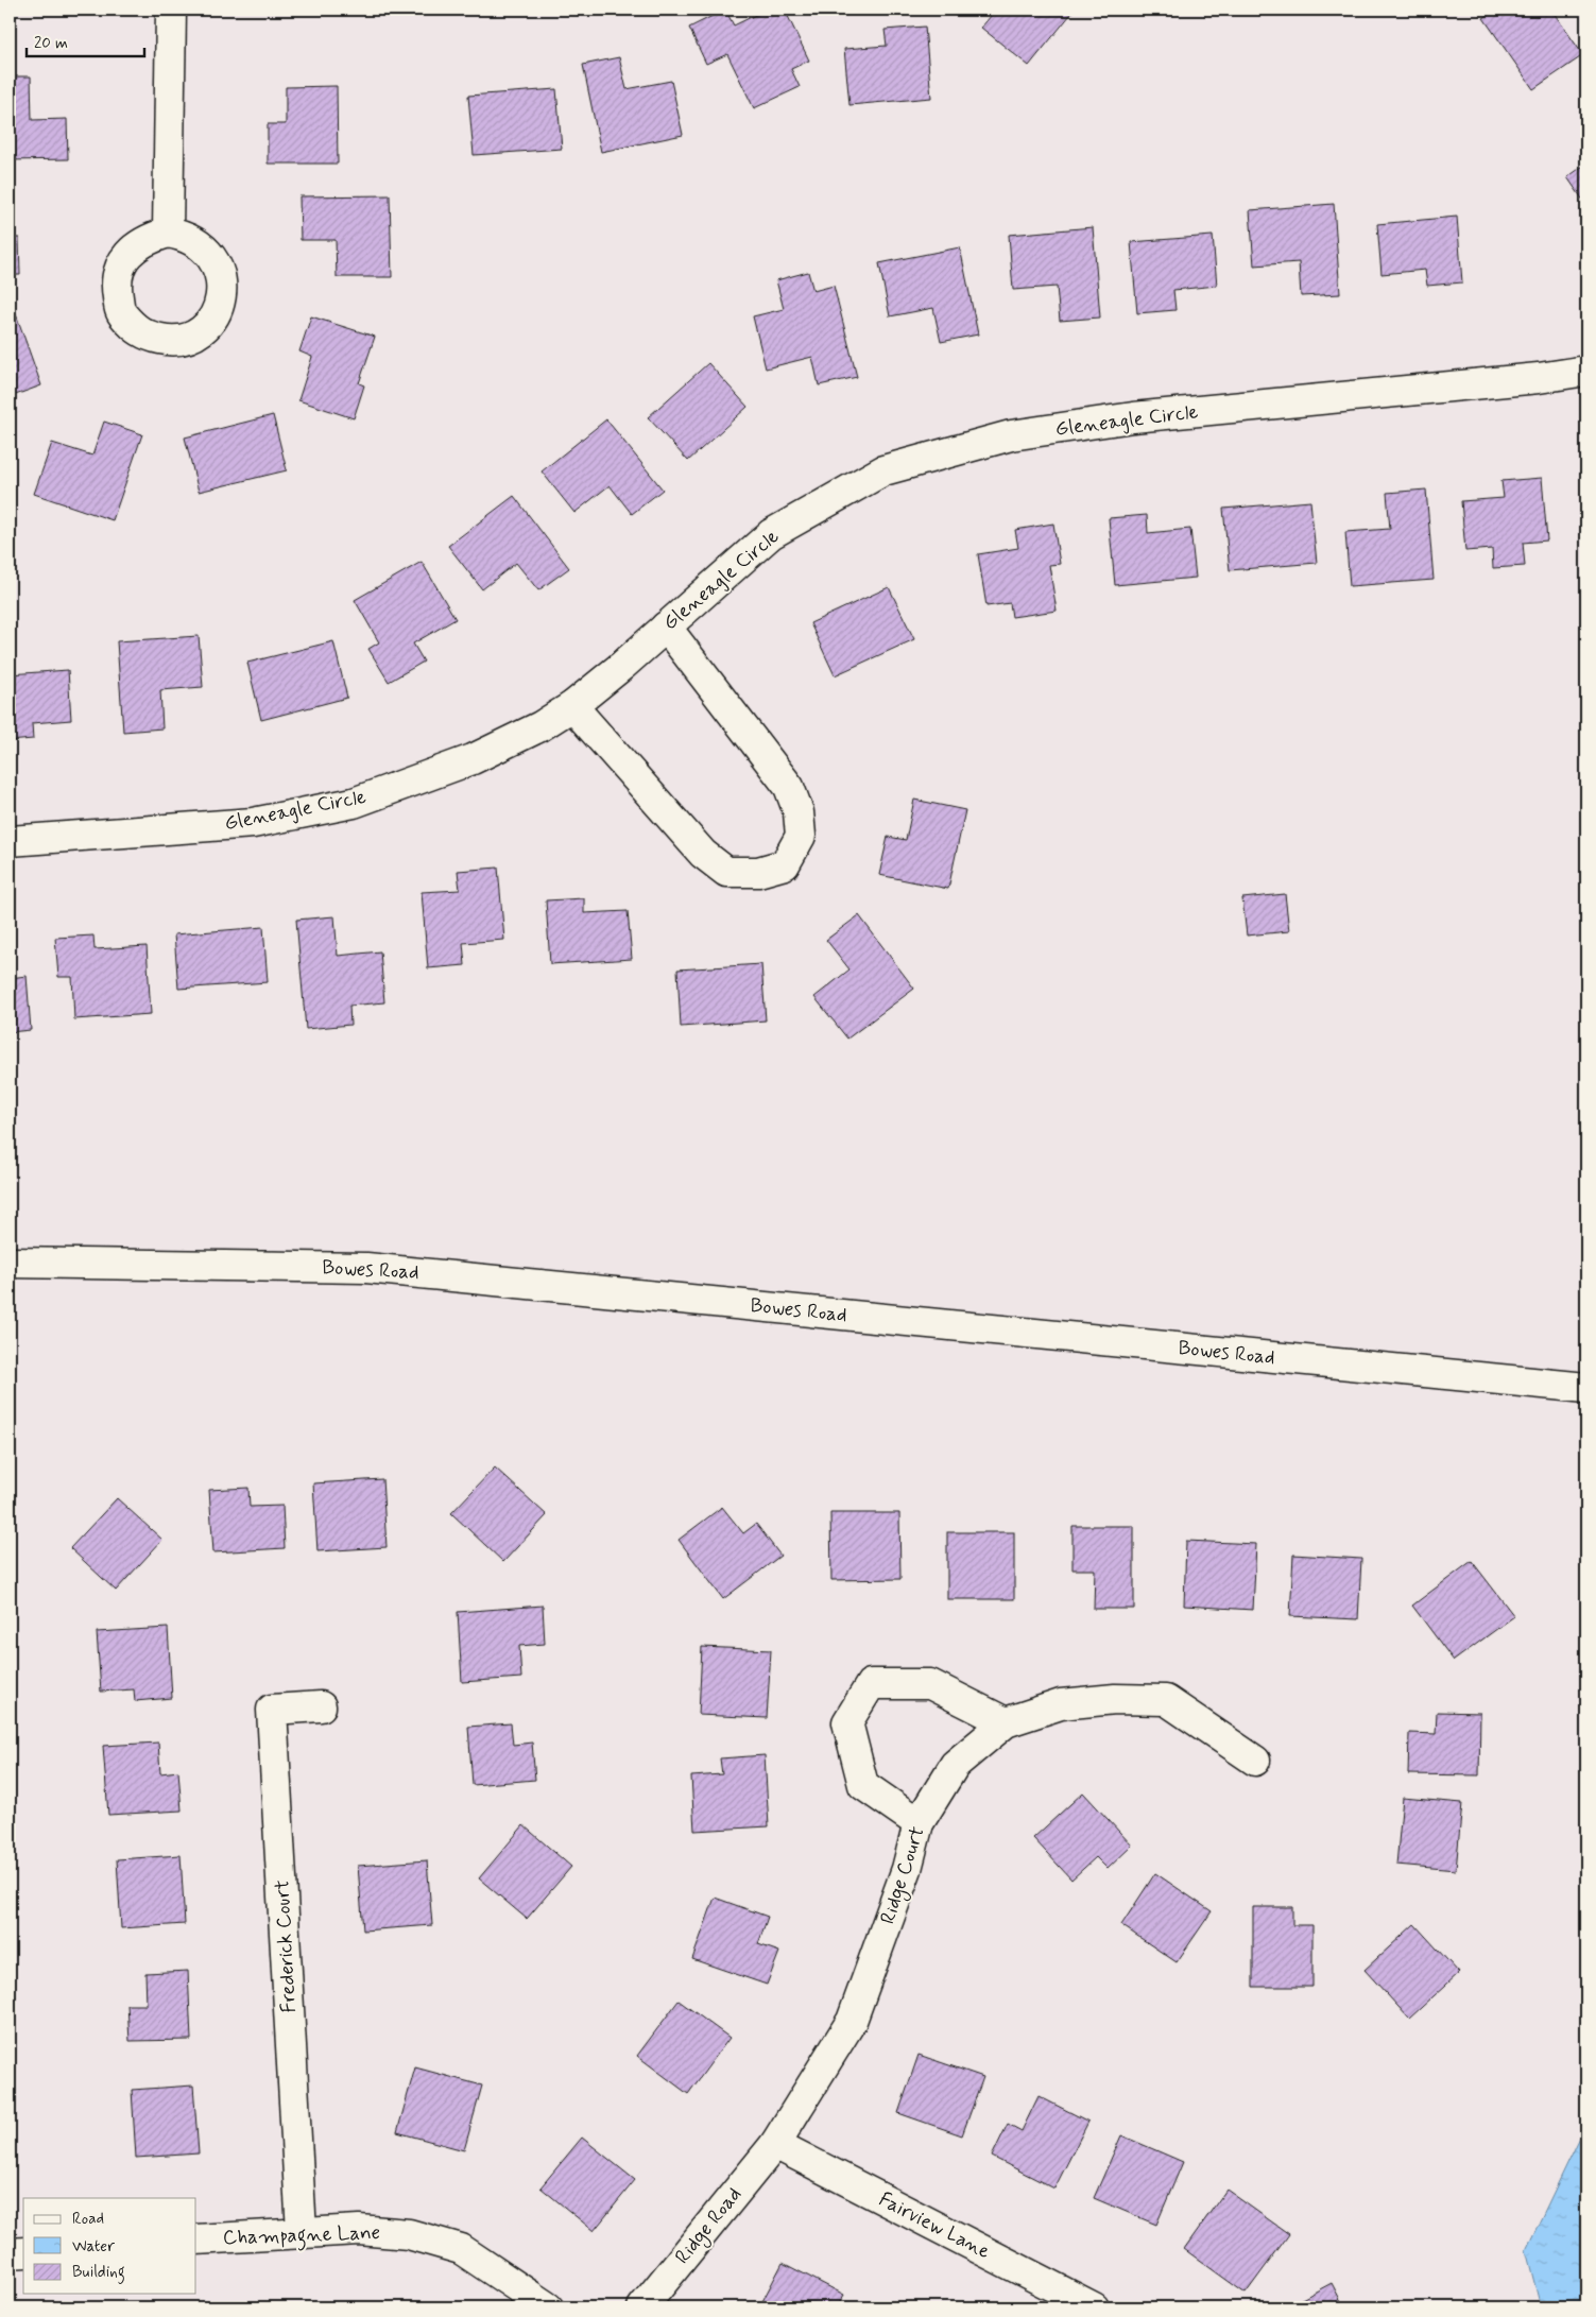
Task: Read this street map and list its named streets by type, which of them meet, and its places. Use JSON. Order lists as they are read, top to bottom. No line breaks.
{"streets":{"street":["Gleneagle Circle","Bowes Road","Ridge Court","Frederick Court","Ridge Road","Fairview Lane","Champagne Lane"]},"crossings":[["Ridge Court","Ridge Road"],["Ridge Court","Fairview Lane"],["Frederick Court","Champagne Lane"],["Ridge Road","Fairview Lane"]],"legend":["Road","Water","Building"],"scale_bar":"20 m"}
